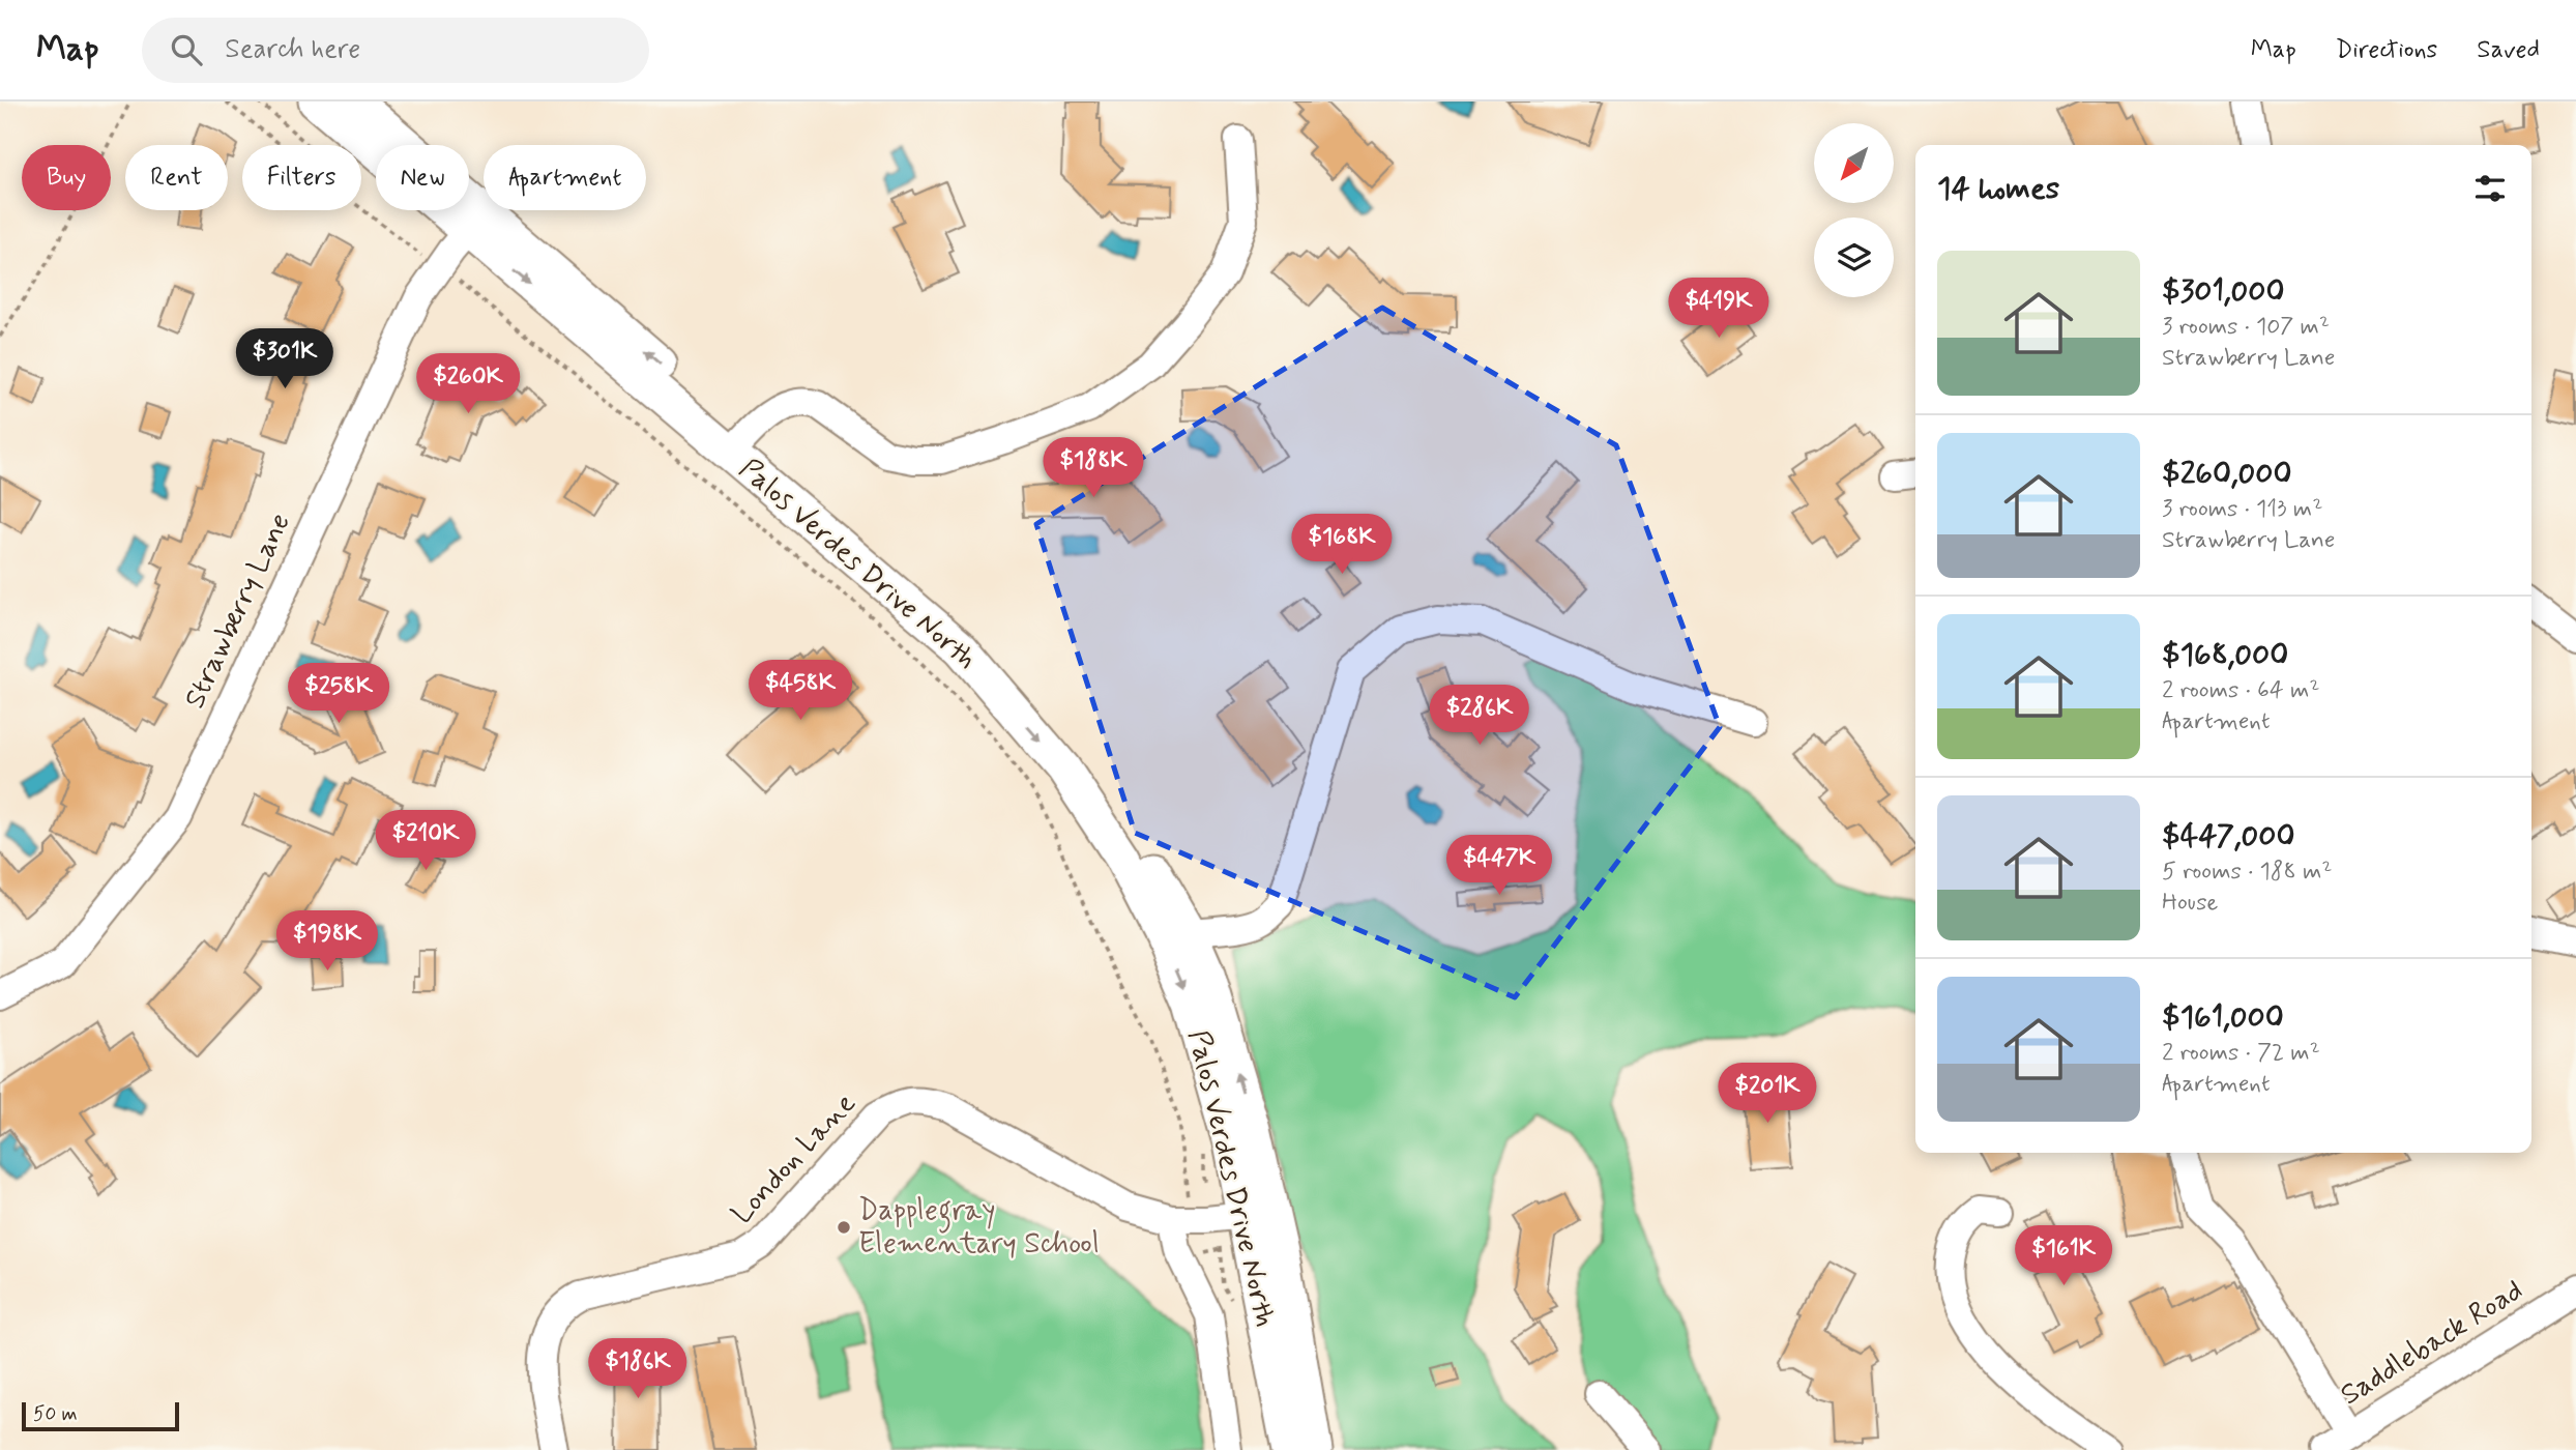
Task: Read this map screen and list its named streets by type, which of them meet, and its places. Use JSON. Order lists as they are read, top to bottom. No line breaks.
{"streets":{"main road":["Palos Verdes Drive North"],"street":["Strawberry Lane","London Lane","Saddleback Road"]},"crossings":[["Palos Verdes Drive North","Strawberry Lane"],["Palos Verdes Drive North","London Lane"]],"places":["Dapplegray Elementary School"],"scale_bar":"50 m","north":"bottom left","page":{"header":"Map","search":"Search here","nav":["Map","Directions","Saved"],"chip":["Buy","Rent","Filters","New","Apartment"],"heading":"14 homes","list":[{"name":"$301,000","note":"3 rooms · 107 m² · Strawberry Lane"},{"name":"$260,000","note":"3 rooms · 113 m² · Strawberry Lane"},{"name":"$168,000","note":"2 rooms · 64 m² · Apartment"},{"name":"$447,000","note":"5 rooms · 188 m² · House"},{"name":"$161,000","note":"2 rooms · 72 m² · Apartment"}],"price":["$419K","$301K","$260K","$188K","$168K","$458K","$258K","$286K","$210K","$447K","$198K","$201K","$161K","$186K"],"scale":"50 m"}}
